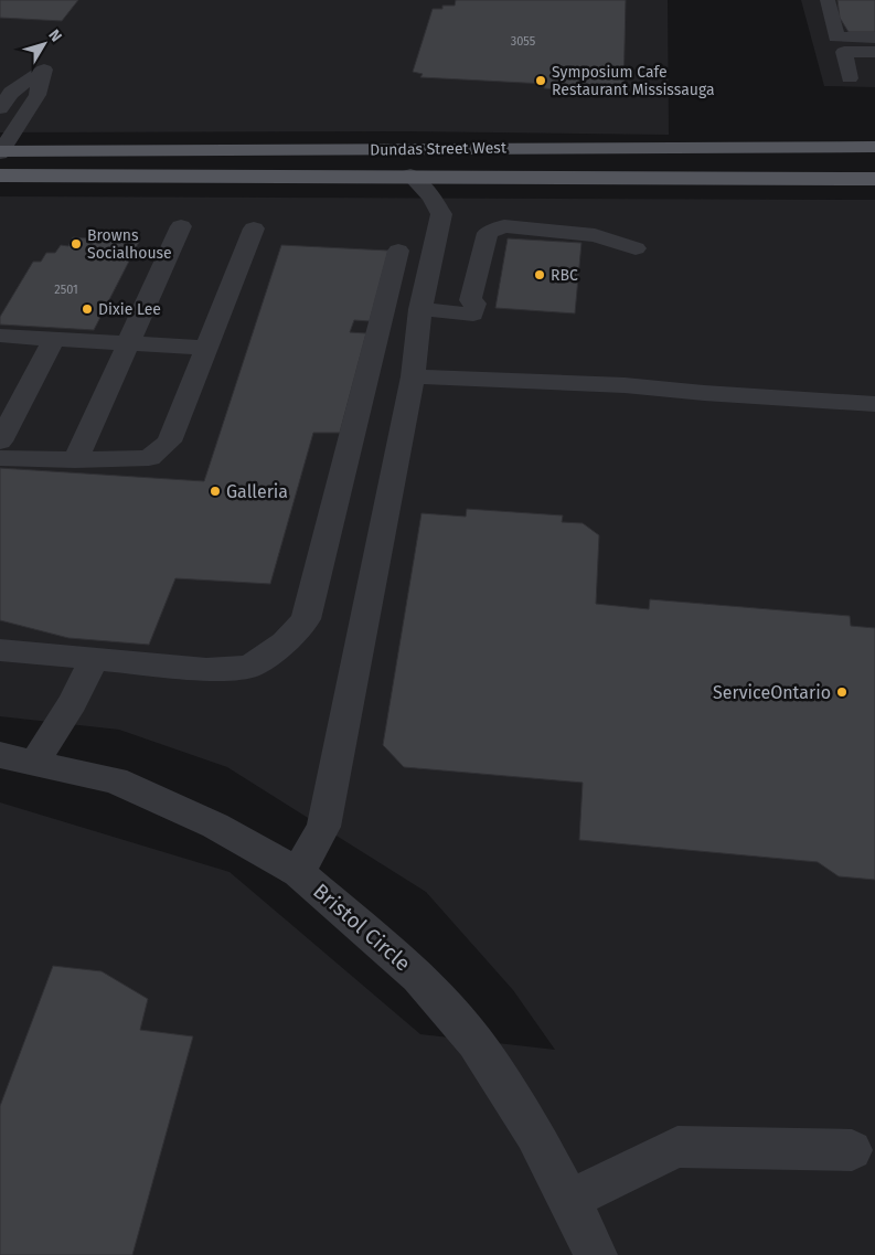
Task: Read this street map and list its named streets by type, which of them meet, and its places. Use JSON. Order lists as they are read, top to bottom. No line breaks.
{"streets":{"main road":["Dundas Street West"],"street":["Bristol Circle"]},"places":["Symposium Cafe Restaurant Mississauga","Browns Socialhouse","RBC","Dixie Lee","Galleria","ServiceOntario"],"house_numbers":["3055","2501"],"north":"top right"}
